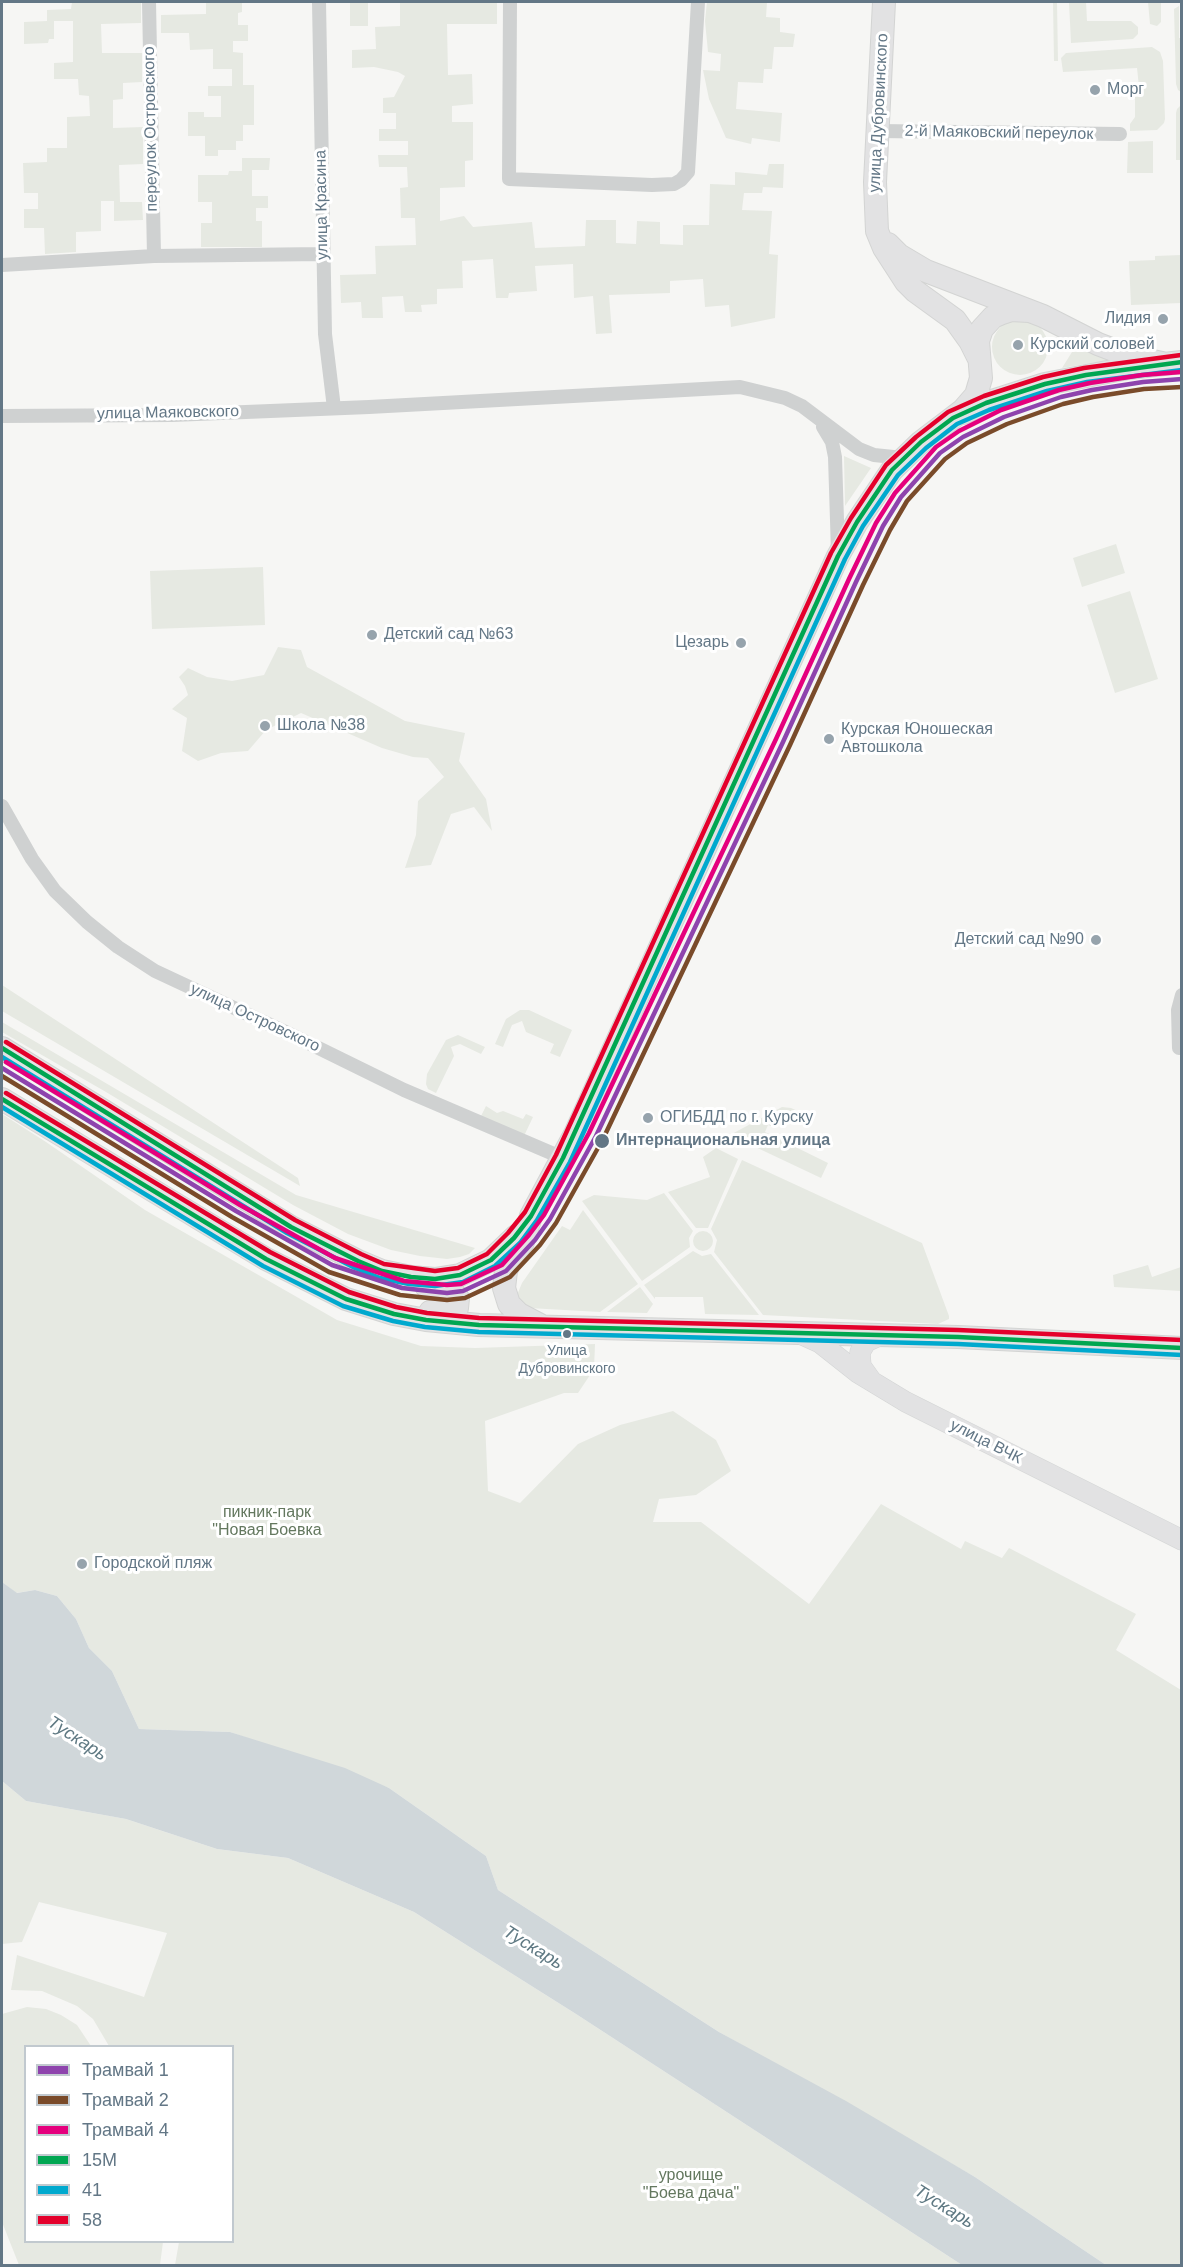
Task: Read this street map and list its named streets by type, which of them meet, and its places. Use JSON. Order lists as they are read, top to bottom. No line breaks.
{"streets":{"main road":["улица Дубровинского","улица ВЧК"],"street":["переулок Островского","2-й Маяковский переулок","улица Красина","улица Маяковского","улица Островского"]},"crossings":[["улица Дубровинского","2-й Маяковский переулок"],["улица Красина","улица Маяковского"]],"water":["Тускарь"],"parks":["пикник-парк \"Новая Боевка","урочище \"Боева дача\""],"places":["Морг","Лидия","Курский соловей","Детский сад №63","Цезарь","Школа №38","Курская Юношеская Автошкола","Детский сад №90","ОГИБДД по г. Курску","Интернациональная улица","Улица Дубровинского","Городской пляж"],"lines":["transit line 58","transit line 15М","transit line 41","tram line 4","tram line 1","tram line 2"],"legend":["Трамвай 1","Трамвай 2","Трамвай 4","15М","41","58"]}
